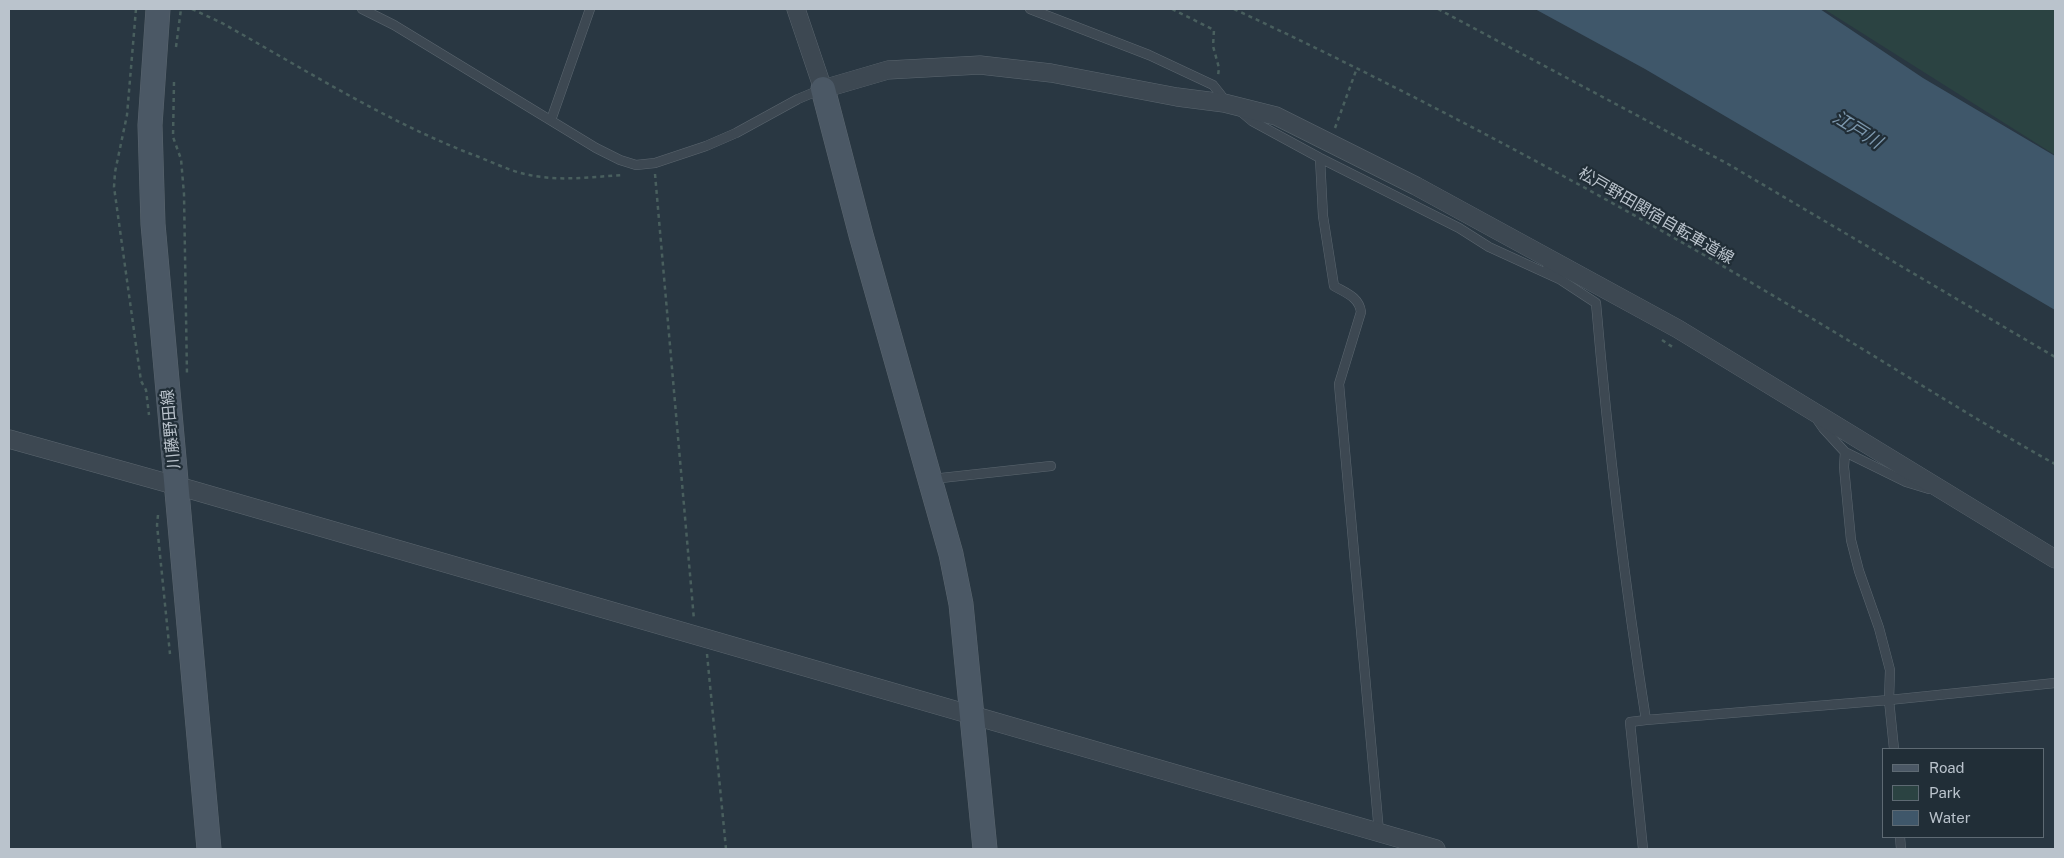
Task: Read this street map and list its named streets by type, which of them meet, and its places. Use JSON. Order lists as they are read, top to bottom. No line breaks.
{"streets":{"main road":["川藤野田線"],"path":["松戸野田関宿自転車道線"]},"water":["江戸川"],"legend":["Road","Park","Water"]}
